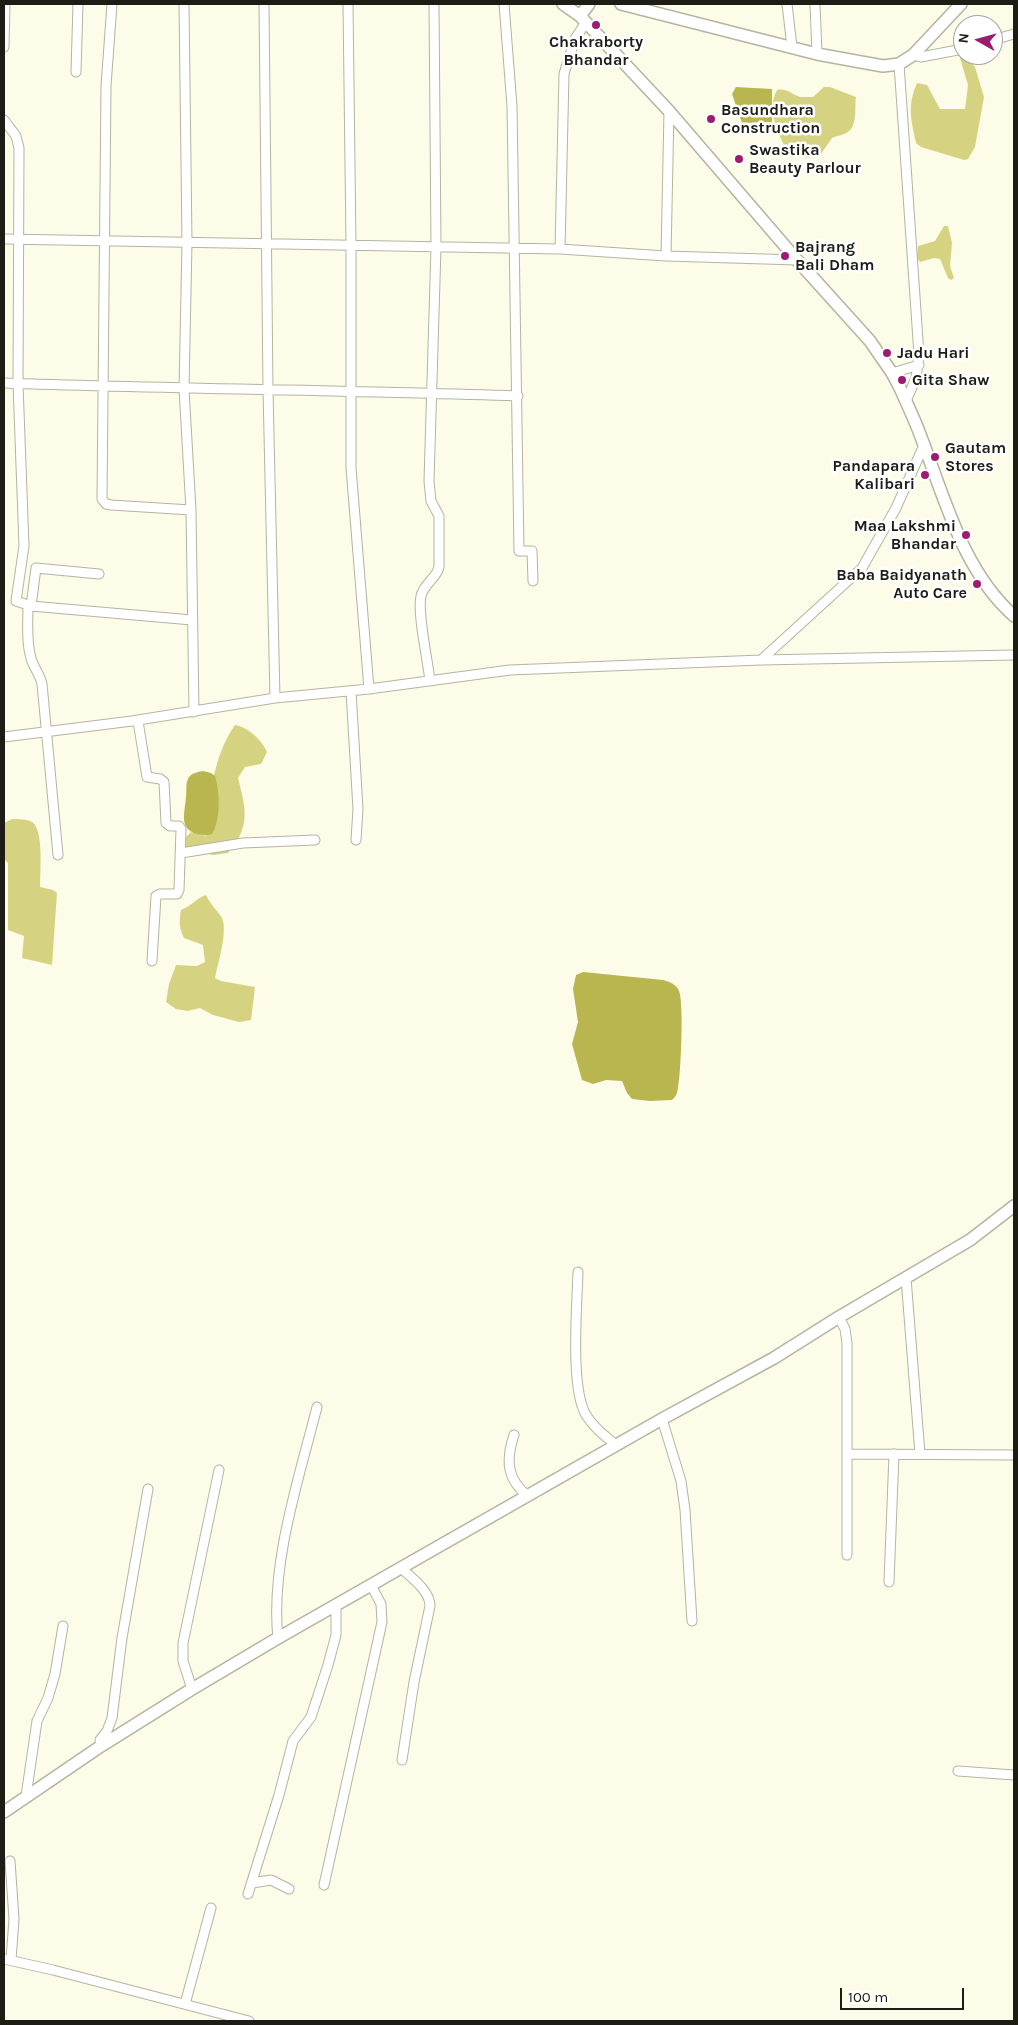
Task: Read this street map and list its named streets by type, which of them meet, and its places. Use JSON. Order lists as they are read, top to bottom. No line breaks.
{"places":["Chakraborty Bhandar","Basundhara Construction","Swastika Beauty Parlour","Bajrang Bali Dham","Jadu Hari","Gita Shaw","Gautam Stores","Pandapara Kalibari","Maa Lakshmi Bhandar","Baba Baidyanath Auto Care"],"scale_bar":"100 m","north":"left"}
